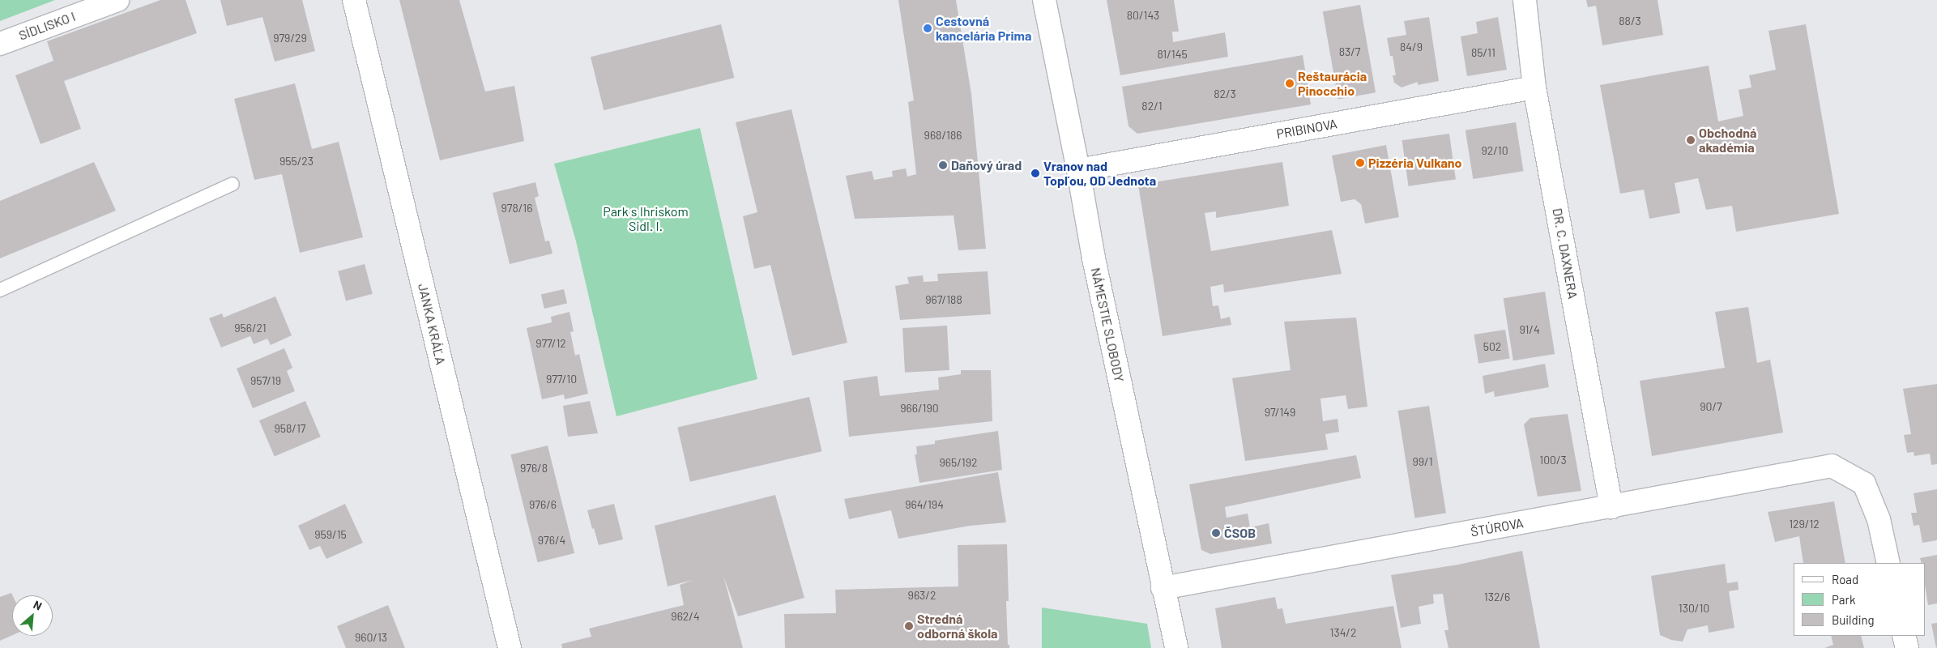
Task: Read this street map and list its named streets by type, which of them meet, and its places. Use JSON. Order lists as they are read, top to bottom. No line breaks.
{"streets":{"street":["SÍDLISKO I","PRIBINOVA","DR. C. DAXNERA","JANKA KRÁĽA","NÁMESTIE SLOBODY","ŠTÚROVA"]},"crossings":[["PRIBINOVA","DR. C. DAXNERA"],["PRIBINOVA","NÁMESTIE SLOBODY"],["DR. C. DAXNERA","ŠTÚROVA"],["NÁMESTIE SLOBODY","ŠTÚROVA"]],"parks":["Park s Ihriskom Sidl. I."],"places":["Cestovná kancelária Prima","Reštaurácia Pinocchio","Obchodná akadémia","Pizzéria Vulkano","Daňový úrad","Vranov nad Topľou, OD Jednota","ČSOB","Stredná odborná škola"],"house_numbers":["80/143","88/3","979/29","84/9","83/7","85/11","81/145","82/3","82/1","968/186","92/10","955/23","978/16","967/188","956/21","91/4","977/12","502","977/10","957/19","90/7","966/190","97/149","958/17","100/3","99/1","965/192","976/8","976/6","964/194","129/12","959/15","976/4","963/2","132/6","130/10","962/4","134/2","960/13"],"legend":["Road","Park","Building"],"north":"top right"}
